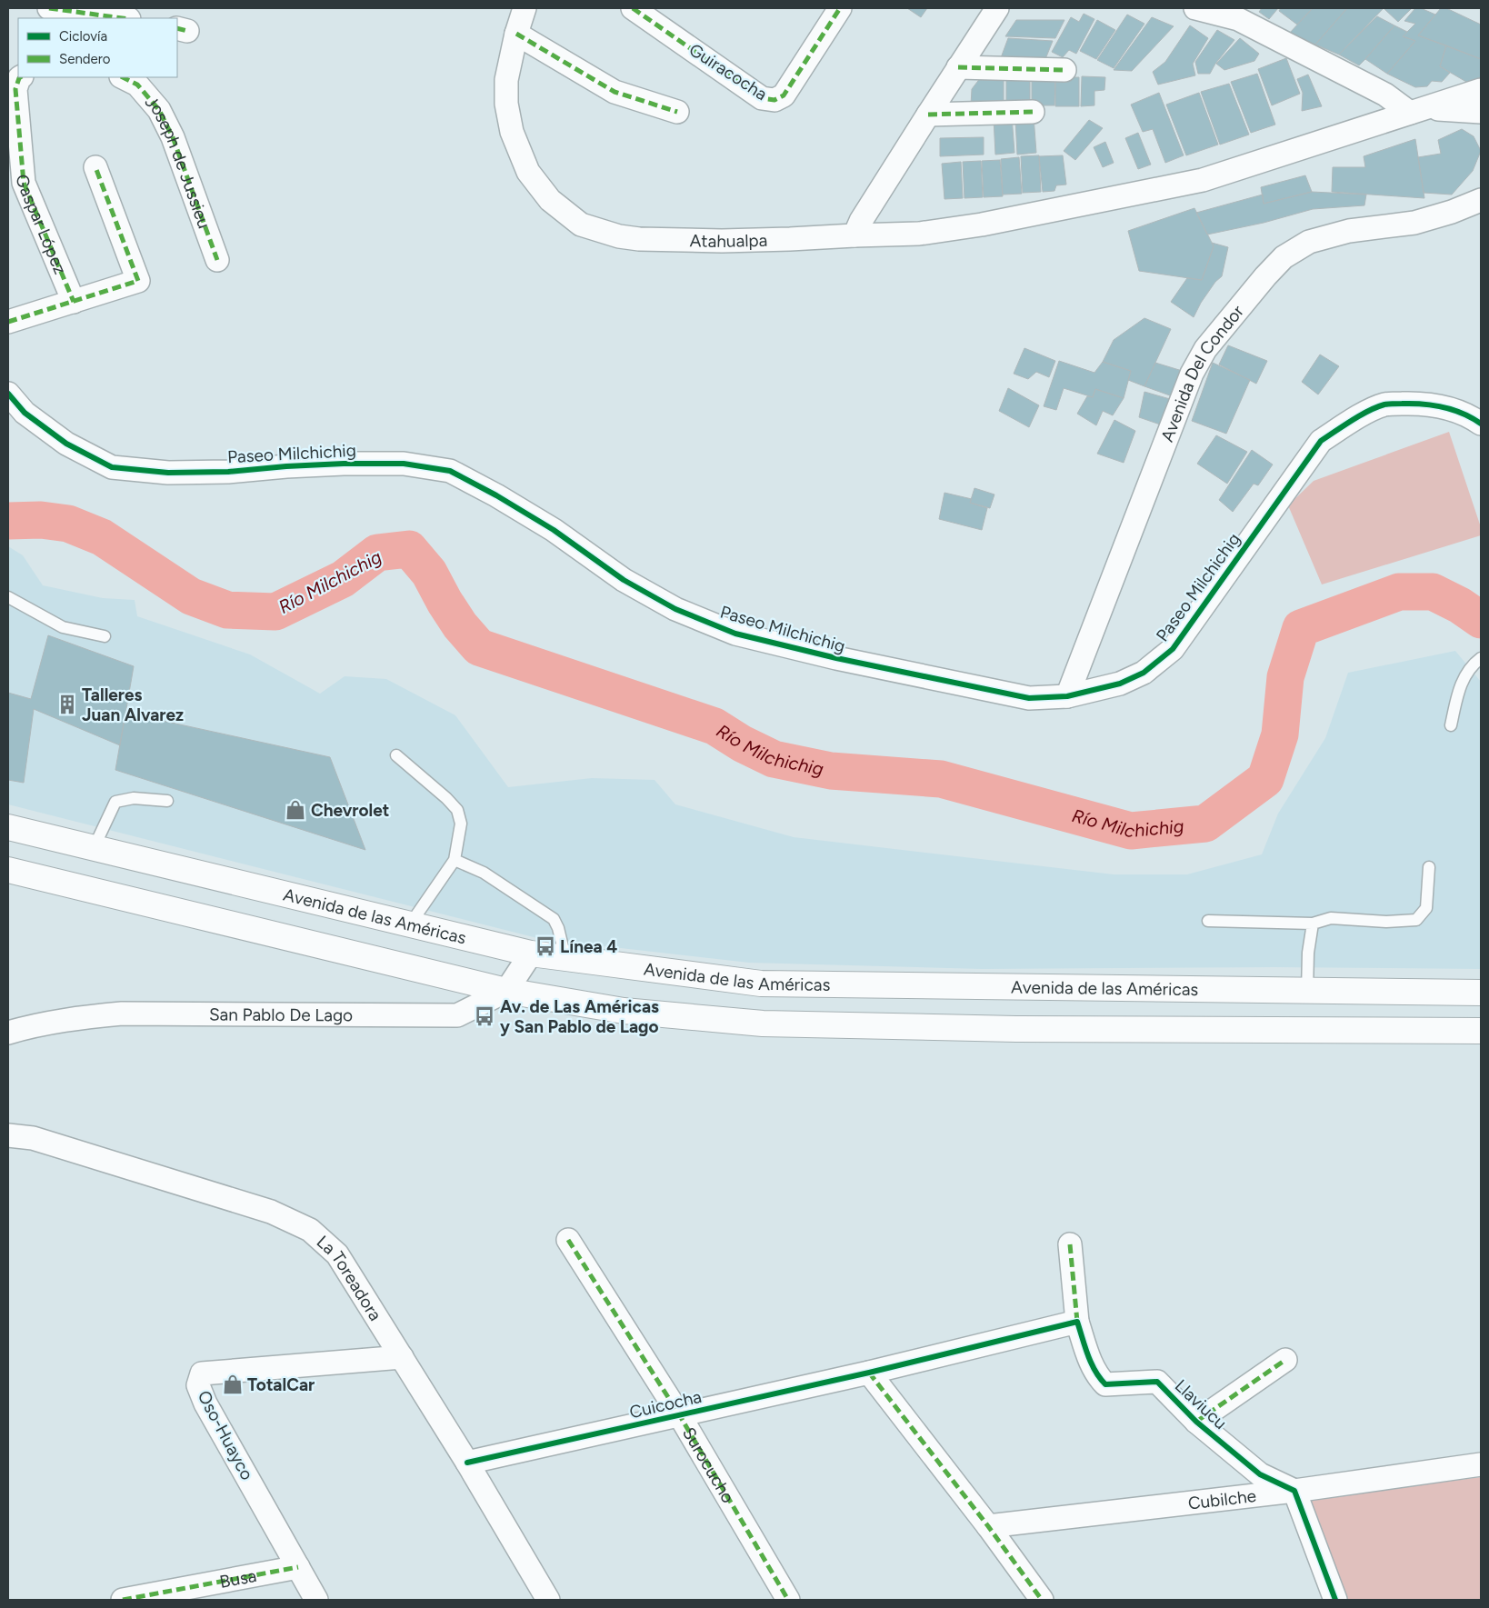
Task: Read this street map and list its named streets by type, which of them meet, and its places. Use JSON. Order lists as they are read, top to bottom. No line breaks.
{"streets":{"main road":["Avenida de las Américas"],"street":["Guiracocha","Joseph de Jussieu","Gaspar López","Atahualpa","Avenida Del Condor","Paseo Milchichig","San Pablo De Lago","La Toreadora","Cuicocha","Llaviucu","Oso-Huayco","Surocucho","Cubilche","Busa"]},"crossings":[["Avenida Del Condor","Paseo Milchichig"],["Avenida de las Américas","San Pablo De Lago"],["La Toreadora","Cuicocha"],["La Toreadora","Oso-Huayco"],["Cuicocha","Surocucho"],["Llaviucu","Cubilche"],["Oso-Huayco","Busa"]],"water":["Río Milchichig"],"places":{"building":["Talleres Juan Alvarez"],"shop":["Chevrolet","TotalCar"],"bus stop":["Línea 4","Av. de Las Américas y San Pablo de Lago"]},"legend":["Ciclovía","Sendero"]}
